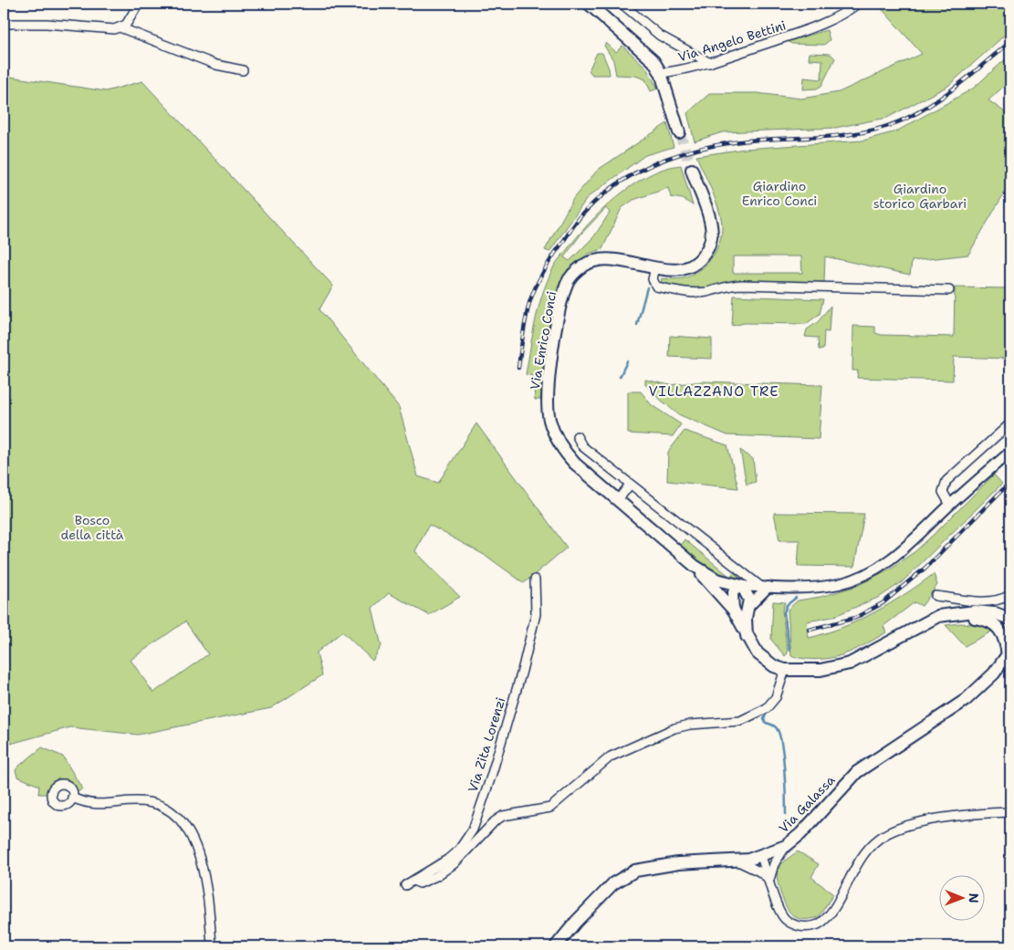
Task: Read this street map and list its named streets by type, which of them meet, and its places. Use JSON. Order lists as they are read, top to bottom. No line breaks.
{"streets":{"main road":["Via Enrico Conci","Via Galassa"],"street":["Via Angelo Bettini","Via Zita Lorenzi"]},"districts":["VILLAZZANO TRE"],"parks":["Giardino Enrico Conci","Giardino storico Garbari","Bosco della città"],"north":"right"}
